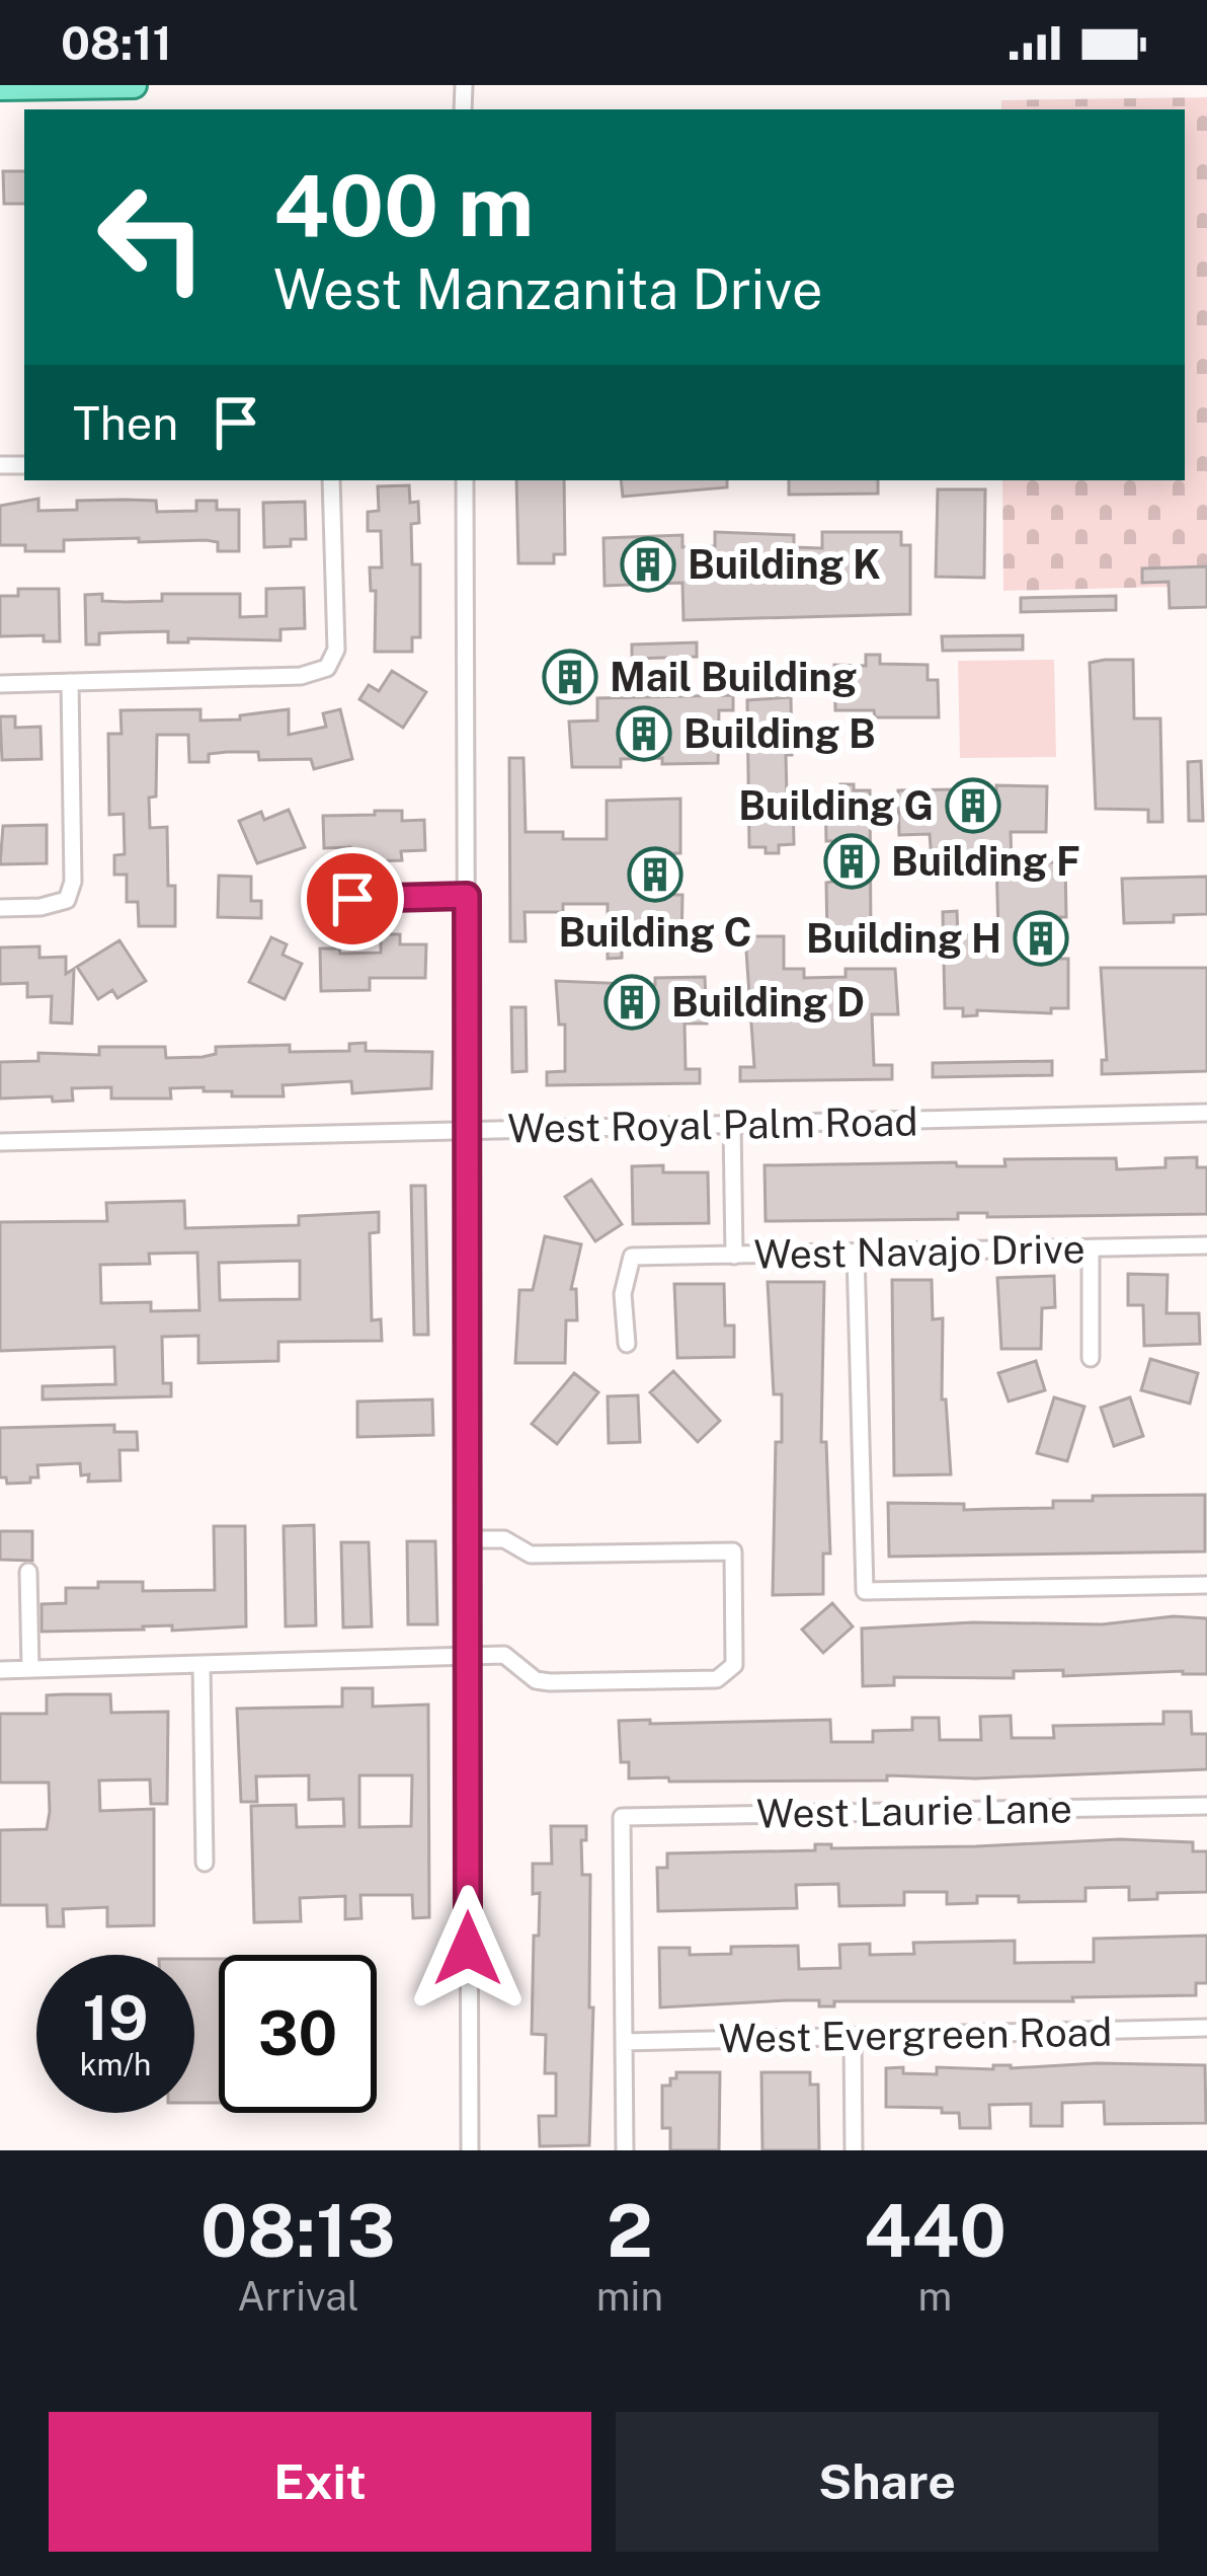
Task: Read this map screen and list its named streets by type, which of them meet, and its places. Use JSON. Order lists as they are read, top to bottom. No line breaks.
{"streets":{"street":["West Royal Palm Road","West Navajo Drive","West Laurie Lane","West Evergreen Road"]},"crossings":[["West Laurie Lane","West Evergreen Road"]],"places":{"building":["Building K","Mail Building","Building B","Building G","Building F","Building C","Building H","Building D"]},"page":{"status":"08:11","turn":["400 m","West Manzanita Drive"],"then":"Then","speed":"19 km/h","limit":"30","eta":["08:13","Arrival","2","min","440","m"],"buttons":["Exit","Share"]}}
